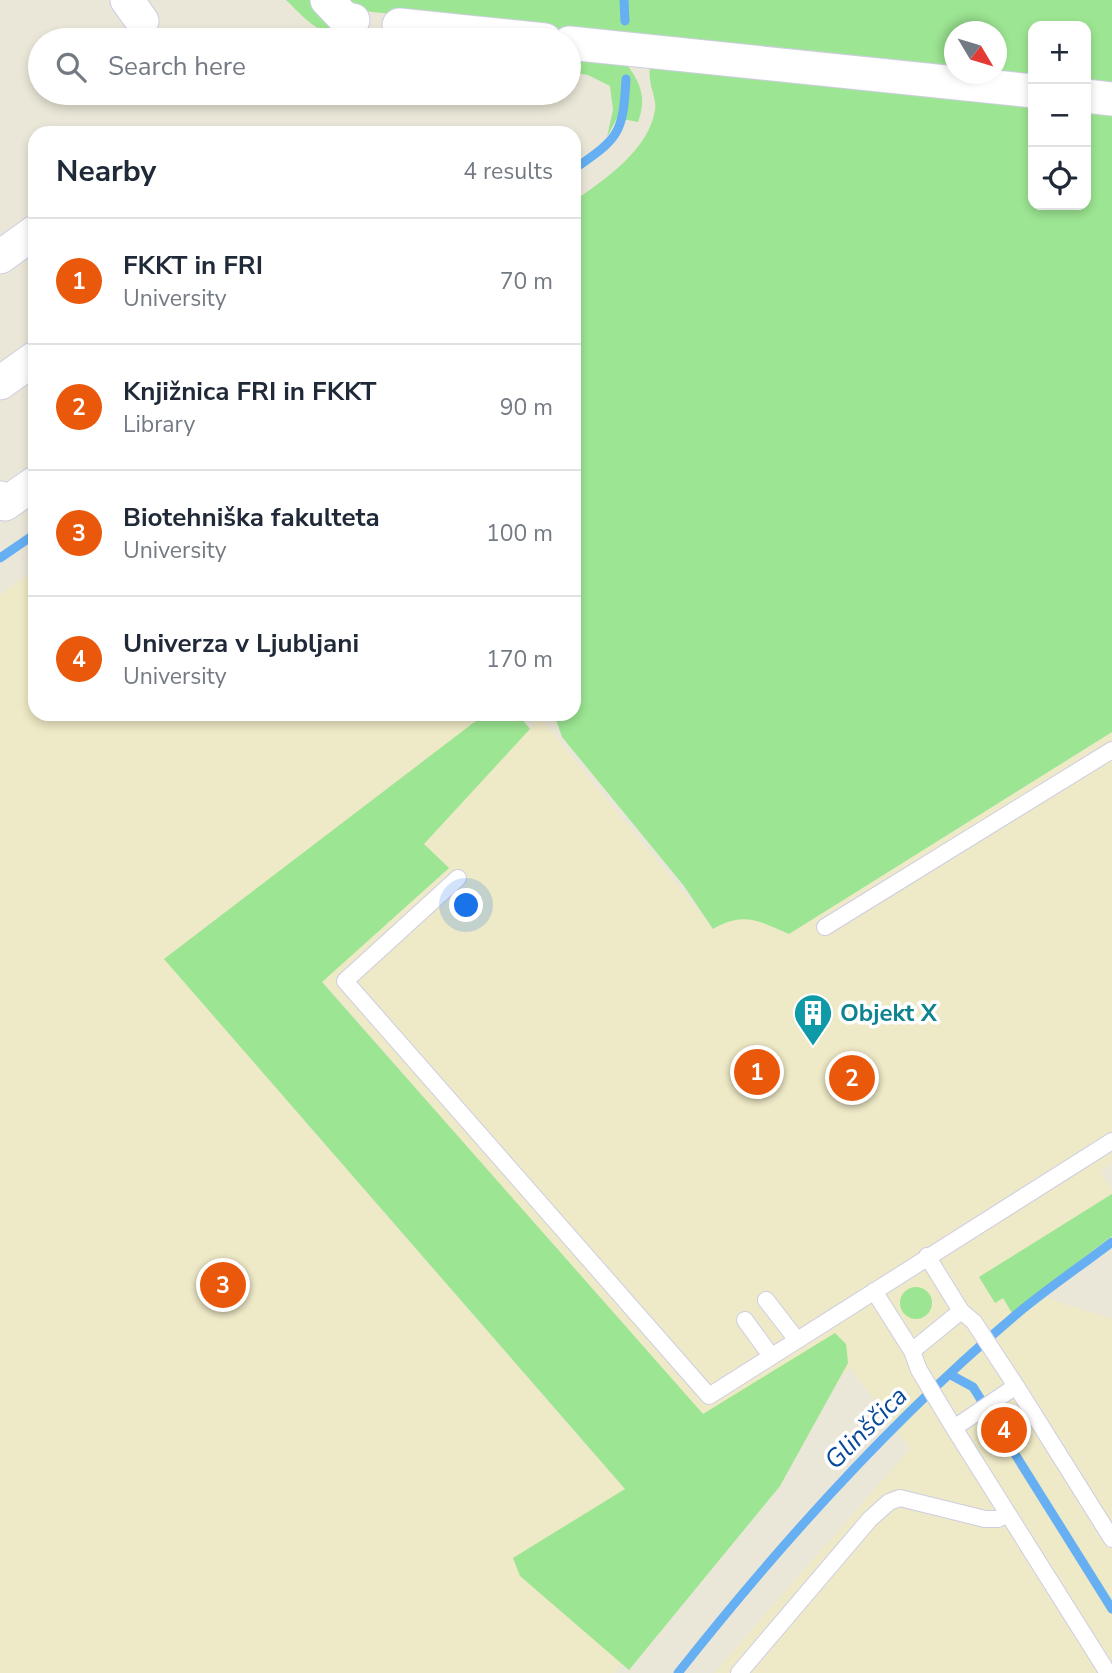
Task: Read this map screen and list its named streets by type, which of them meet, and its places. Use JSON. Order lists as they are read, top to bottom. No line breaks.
{"water":["Glinščica"],"places":{"building":["Objekt X"]},"north":"bottom right","page":{"map_buttons":["+","−"],"search":"Search here","heading":["Nearby","4 results"],"list":[{"mark":"1","name":"FKKT in FRI","note":"University","value":"70 m"},{"mark":"2","name":"Knjižnica FRI in FKKT","note":"Library","value":"90 m"},{"mark":"3","name":"Biotehniška fakulteta","note":"University","value":"100 m"},{"mark":"4","name":"Univerza v Ljubljani","note":"University","value":"170 m"}],"pins":["1","2","3","4"]}}
